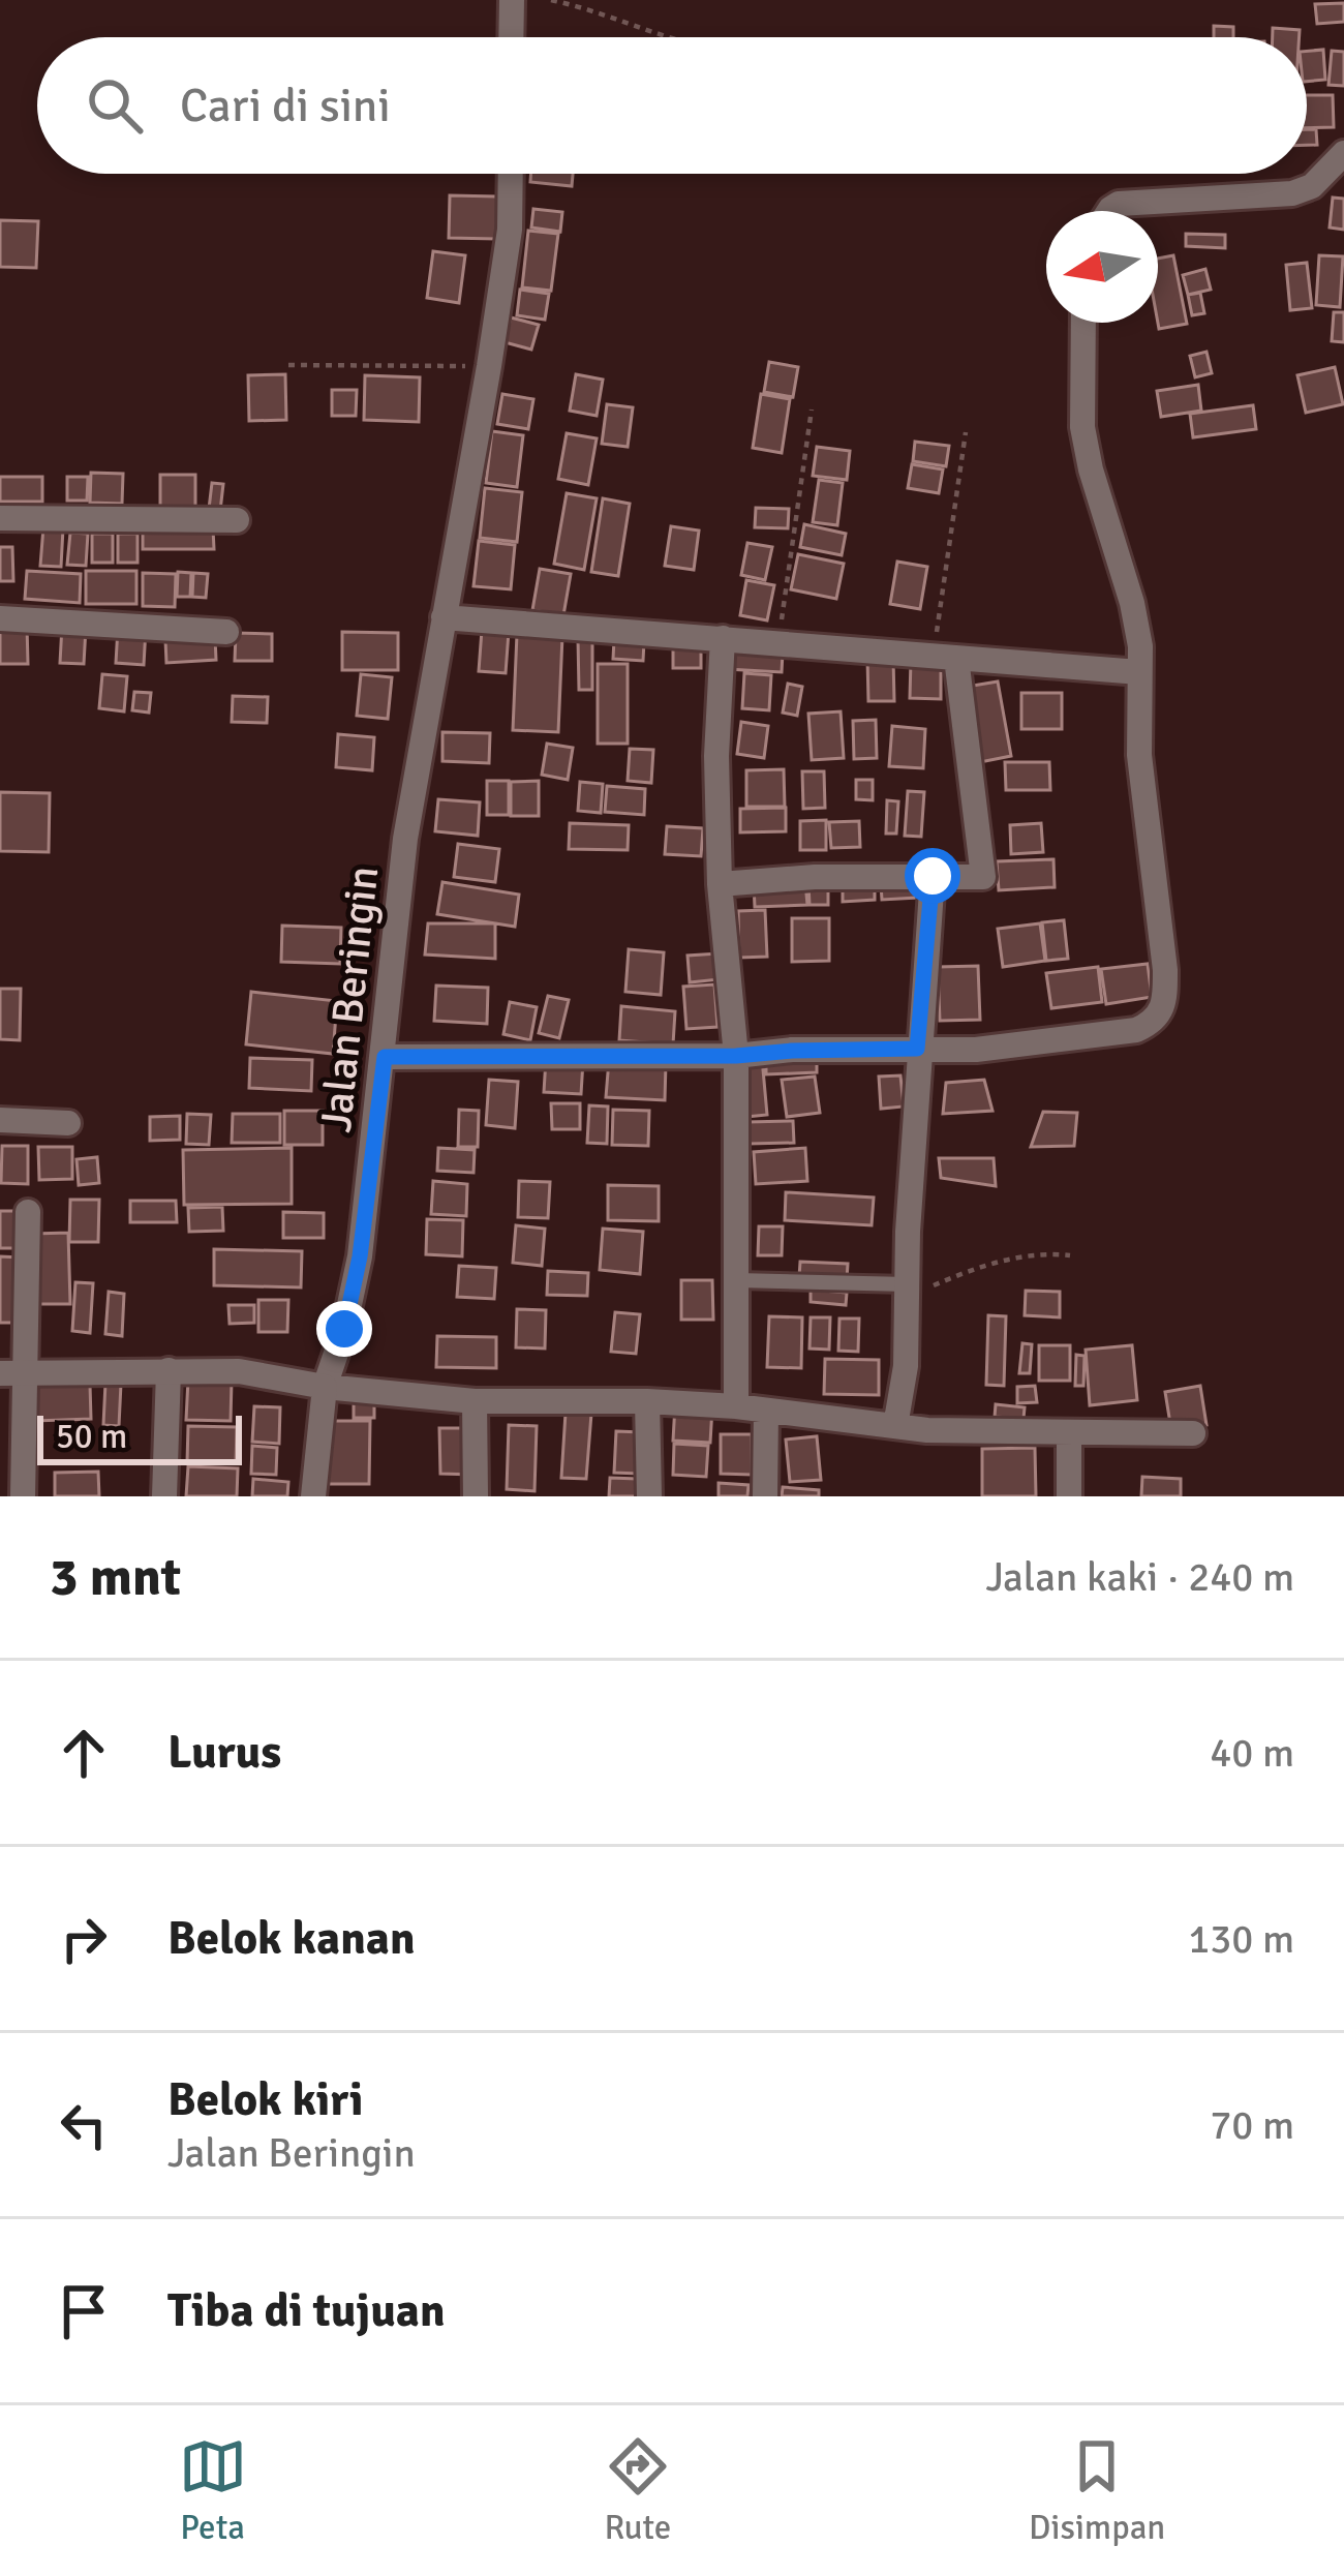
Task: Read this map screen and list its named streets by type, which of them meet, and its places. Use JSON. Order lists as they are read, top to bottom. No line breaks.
{"streets":{"street":["Jalan Beringin"]},"scale_bar":"50 m","north":"left","page":{"search":"Cari di sini","scale":"50 m","heading":["3 mnt","Jalan kaki · 240 m"],"list":[["Lurus","40 m"],["Belok kanan","130 m"],["Belok kiri","Jalan Beringin","70 m"],"Tiba di tujuan"],"nav":["Peta","Rute","Disimpan"]}}
